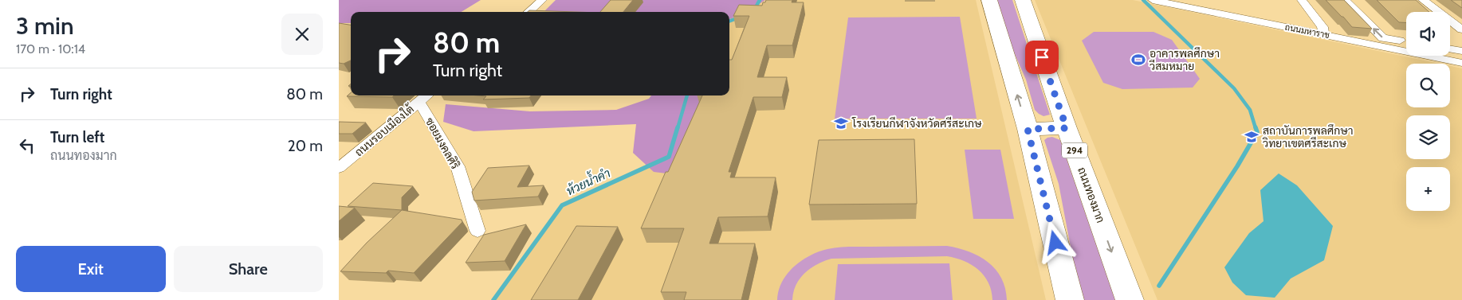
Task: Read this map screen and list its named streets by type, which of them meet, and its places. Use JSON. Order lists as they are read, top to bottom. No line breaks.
{"streets":{"main road":["294","ถนนทองมาก"],"street":["ถนนมหาราช","ถนนรอบเมืองใต้","ซอยมงคลศิริ"]},"crossings":[["ถนนรอบเมืองใต้","ซอยมงคลศิริ"]],"water":["ห้วยน้ำคำ"],"places":{"sports":["อาคารพลศึกษา วีสมหมาย"],"school or university":["โรงเรียนกีฬาจังหวัดศรีสะเกษ","สถาบันการพลศึกษา วิทยาเขตศรีสะเกษ"]},"page":{"heading":["3 min","170 m · 10:14"],"map_buttons":"+","turn":["80 m","Turn right"],"list":[{"name":"Turn right","value":"80 m"},{"name":"Turn left","note":"ถนนทองมาก","value":"20 m"}],"buttons":["Exit","Share"]}}
